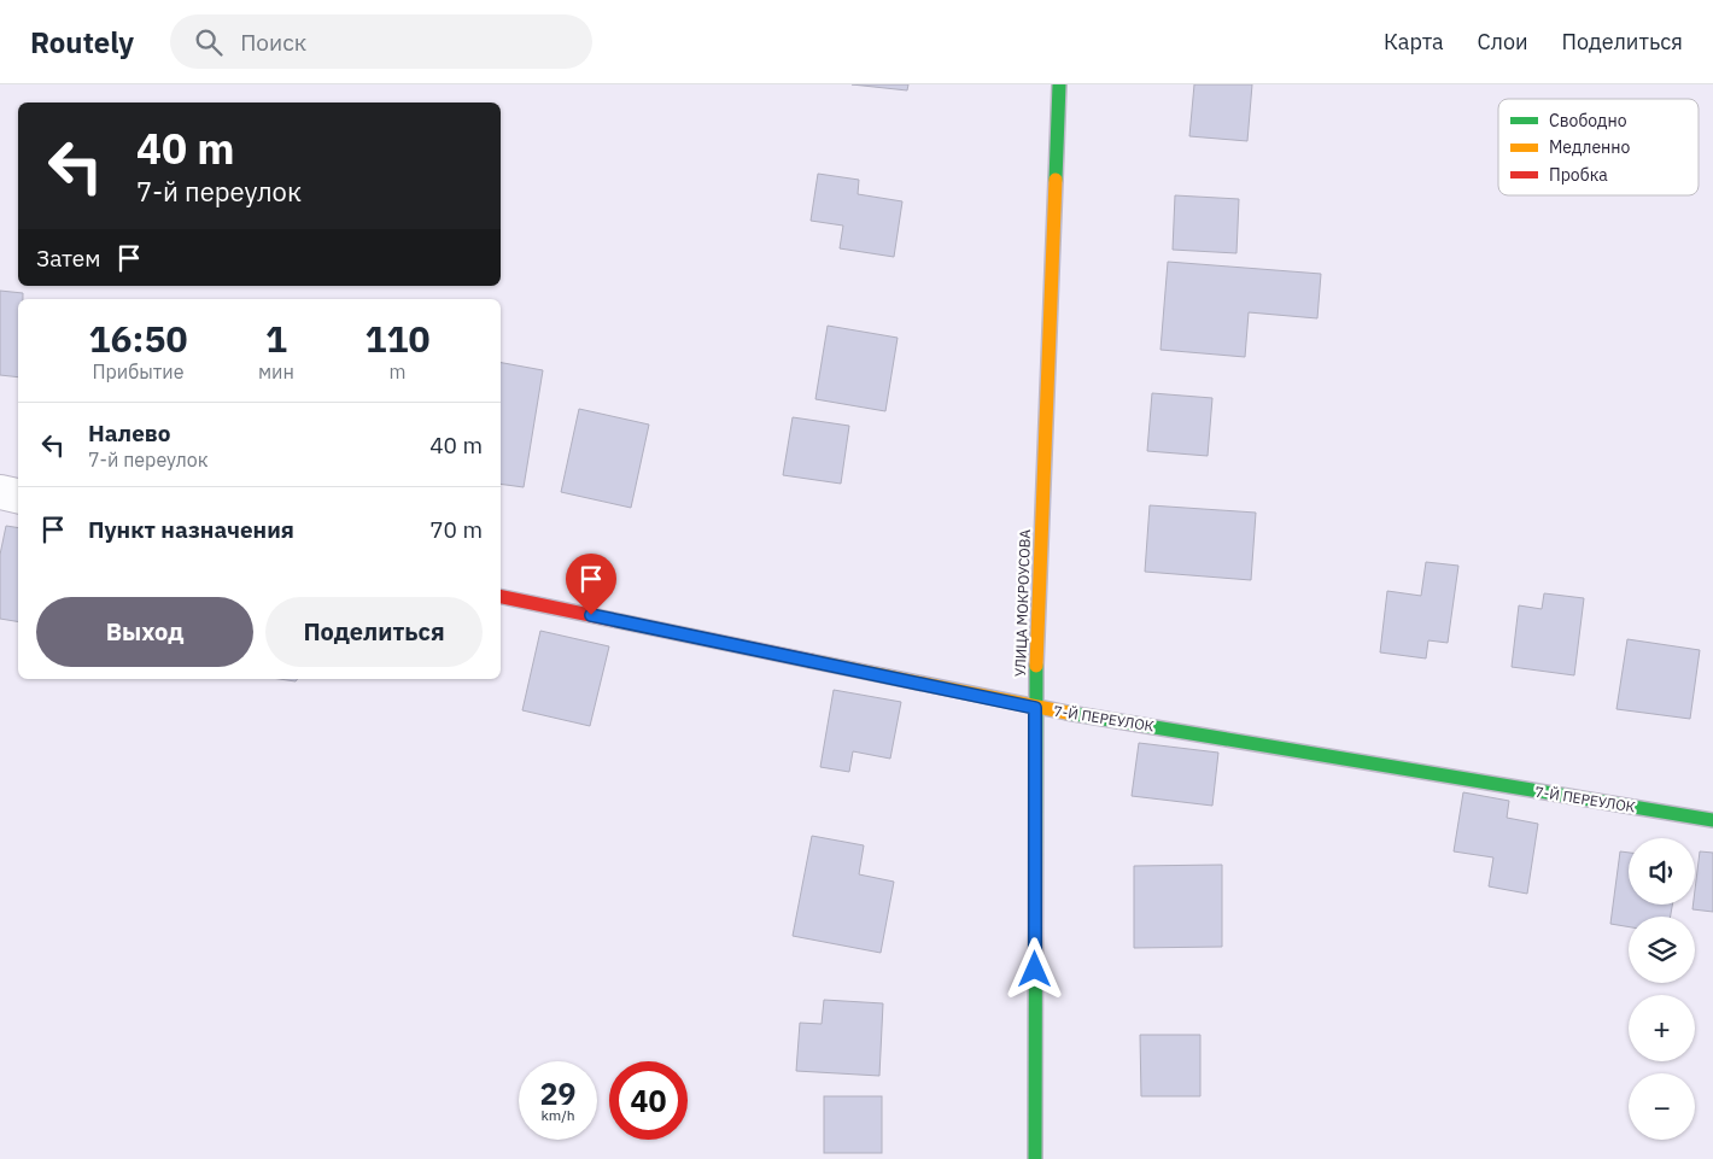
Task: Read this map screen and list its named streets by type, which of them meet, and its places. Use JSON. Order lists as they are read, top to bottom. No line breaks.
{"streets":{"street":["УЛИЦА МОКРОУСОВА","7-Й ПЕРЕУЛОК"]},"crossings":[["УЛИЦА МОКРОУСОВА","7-Й ПЕРЕУЛОК"]],"legend":["Свободно","Медленно","Пробка"],"page":{"header":"Routely","search":"Поиск","nav":["Карта","Слои","Поделиться"],"turn":["40 m","7-й переулок"],"then":"Затем","eta":["16:50","Прибытие","1","мин","110","m"],"list":[{"name":"Налево","note":"7-й переулок","value":"40 m"},{"name":"Пункт назначения","value":"70 m"}],"buttons":["Выход","Поделиться"],"map_buttons":["+","−"],"speed":"29 km/h","limit":"40"}}
